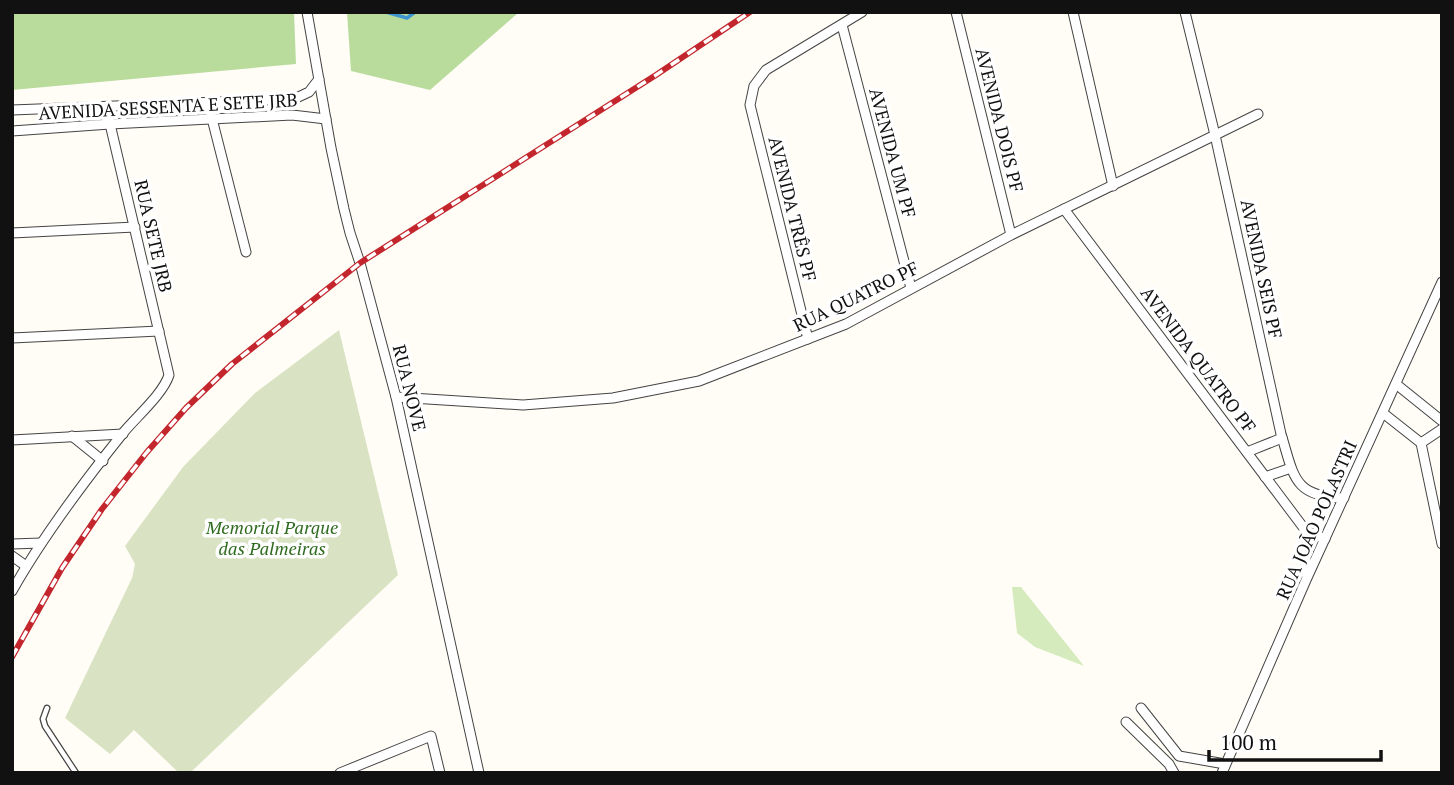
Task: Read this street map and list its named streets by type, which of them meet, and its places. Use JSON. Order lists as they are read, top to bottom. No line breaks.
{"streets":{"street":["AVENIDA SESSENTA E SETE JRB","AVENIDA DOIS PF","AVENIDA UM PF","AVENIDA TRÊS PF","RUA SETE JRB","AVENIDA SEIS PF","RUA QUATRO PF","AVENIDA QUATRO PF","RUA NOVE","RUA JOÃO POLASTRI"]},"crossings":[["AVENIDA SESSENTA E SETE JRB","RUA SETE JRB"],["AVENIDA SESSENTA E SETE JRB","RUA NOVE"],["AVENIDA DOIS PF","RUA QUATRO PF"],["AVENIDA UM PF","AVENIDA TRÊS PF"],["AVENIDA UM PF","RUA QUATRO PF"],["AVENIDA TRÊS PF","RUA QUATRO PF"],["AVENIDA SEIS PF","RUA QUATRO PF"],["AVENIDA SEIS PF","RUA JOÃO POLASTRI"],["RUA QUATRO PF","AVENIDA QUATRO PF"],["RUA QUATRO PF","RUA NOVE"],["AVENIDA QUATRO PF","RUA JOÃO POLASTRI"]],"parks":["Memorial Parque das Palmeiras"],"scale_bar":"100 m"}
